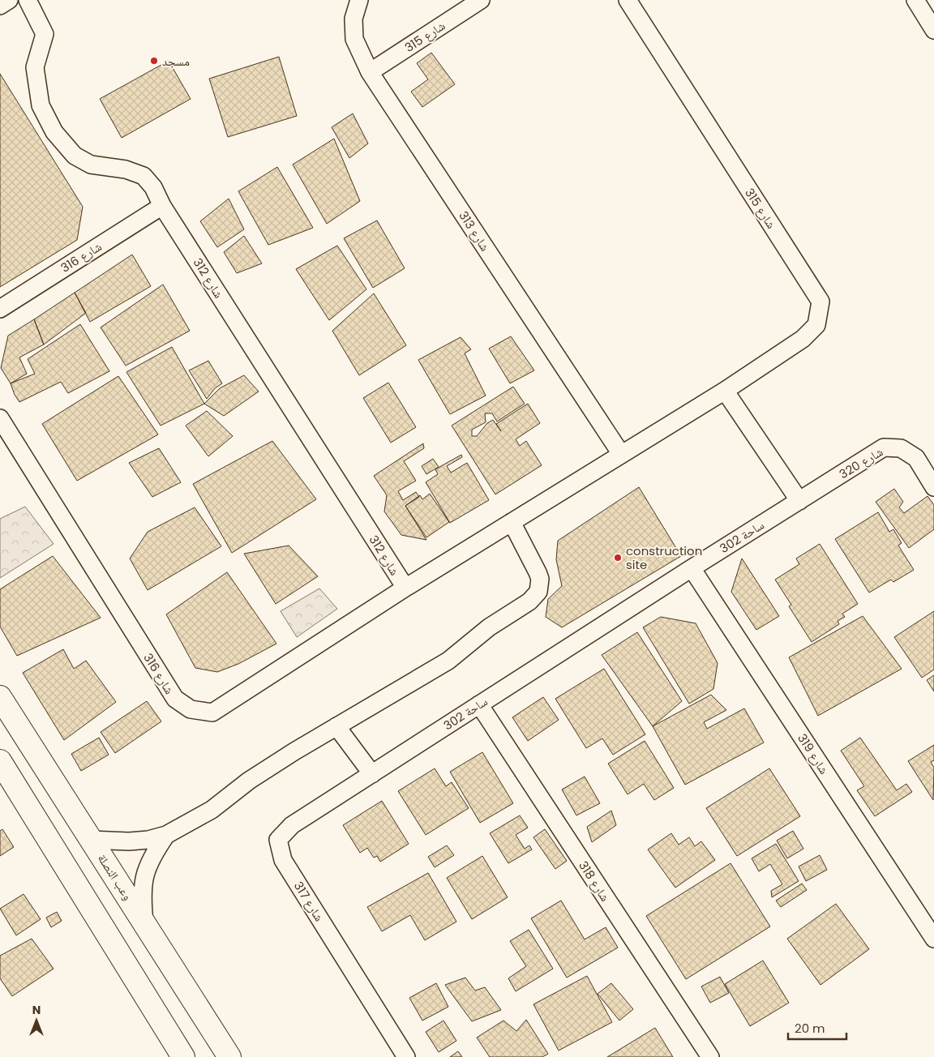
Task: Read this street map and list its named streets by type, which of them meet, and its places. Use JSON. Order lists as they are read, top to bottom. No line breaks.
{"streets":{"street":["شارع 315","شارع 313","شارع 316","شارع 312","شارع 320","ساحة 302","شارع 319","وعب النصلة","شارع 318","شارع 317"]},"crossings":[["شارع 315","شارع 313"],["شارع 316","شارع 312"],["شارع 320","ساحة 302"],["ساحة 302","شارع 319"],["ساحة 302","شارع 318"],["ساحة 302","شارع 317"]],"places":["مسجد","construction site"],"scale_bar":"20 m","north":"top"}
